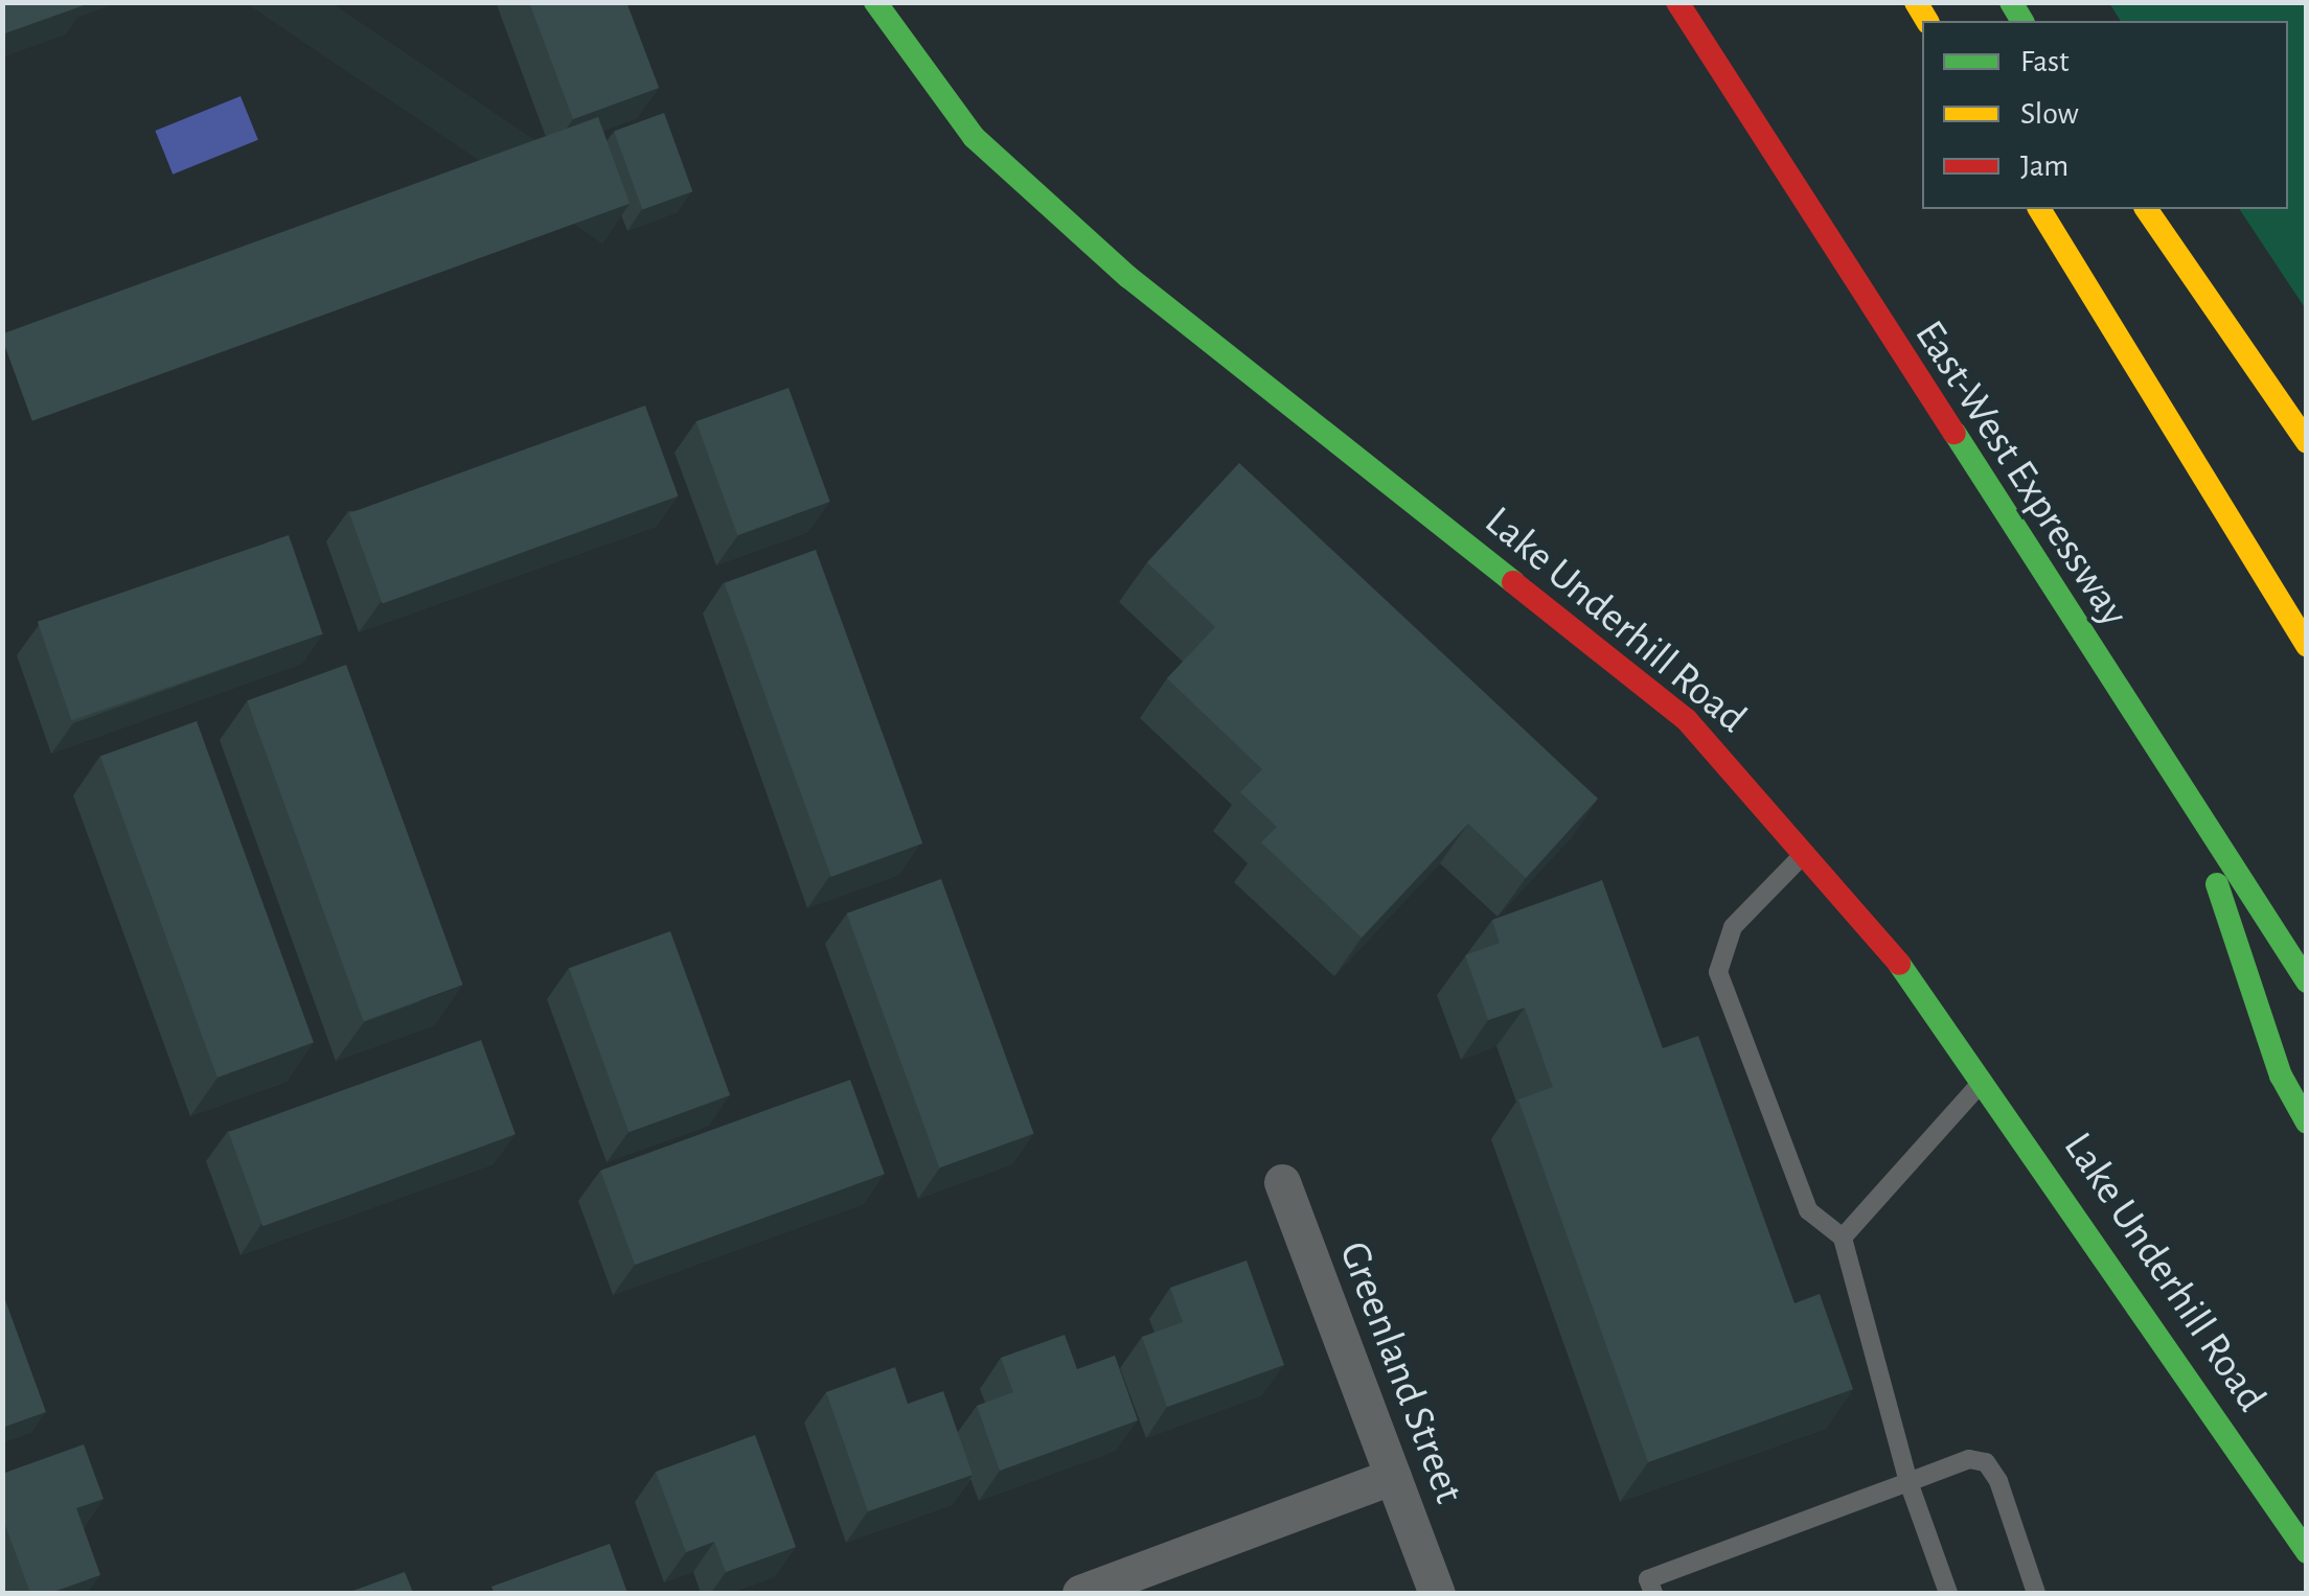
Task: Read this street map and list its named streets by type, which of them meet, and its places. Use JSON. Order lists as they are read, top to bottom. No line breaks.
{"streets":{"main road":["East-West Expressway","Lake Underhill Road"],"street":["Greenland Street"]},"legend":["Fast","Slow","Jam"]}
